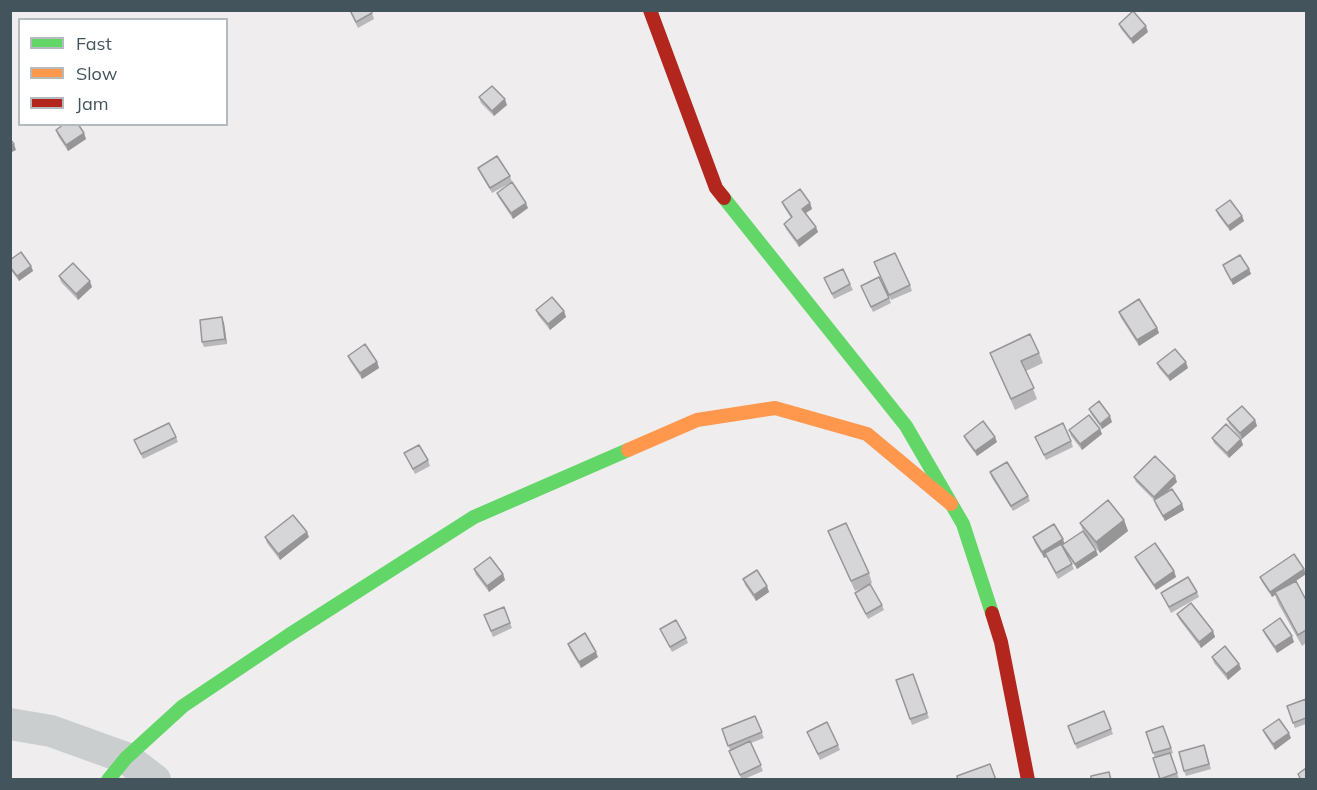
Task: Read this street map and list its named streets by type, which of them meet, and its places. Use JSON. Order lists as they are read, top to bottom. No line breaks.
{"legend":["Fast","Slow","Jam"]}
